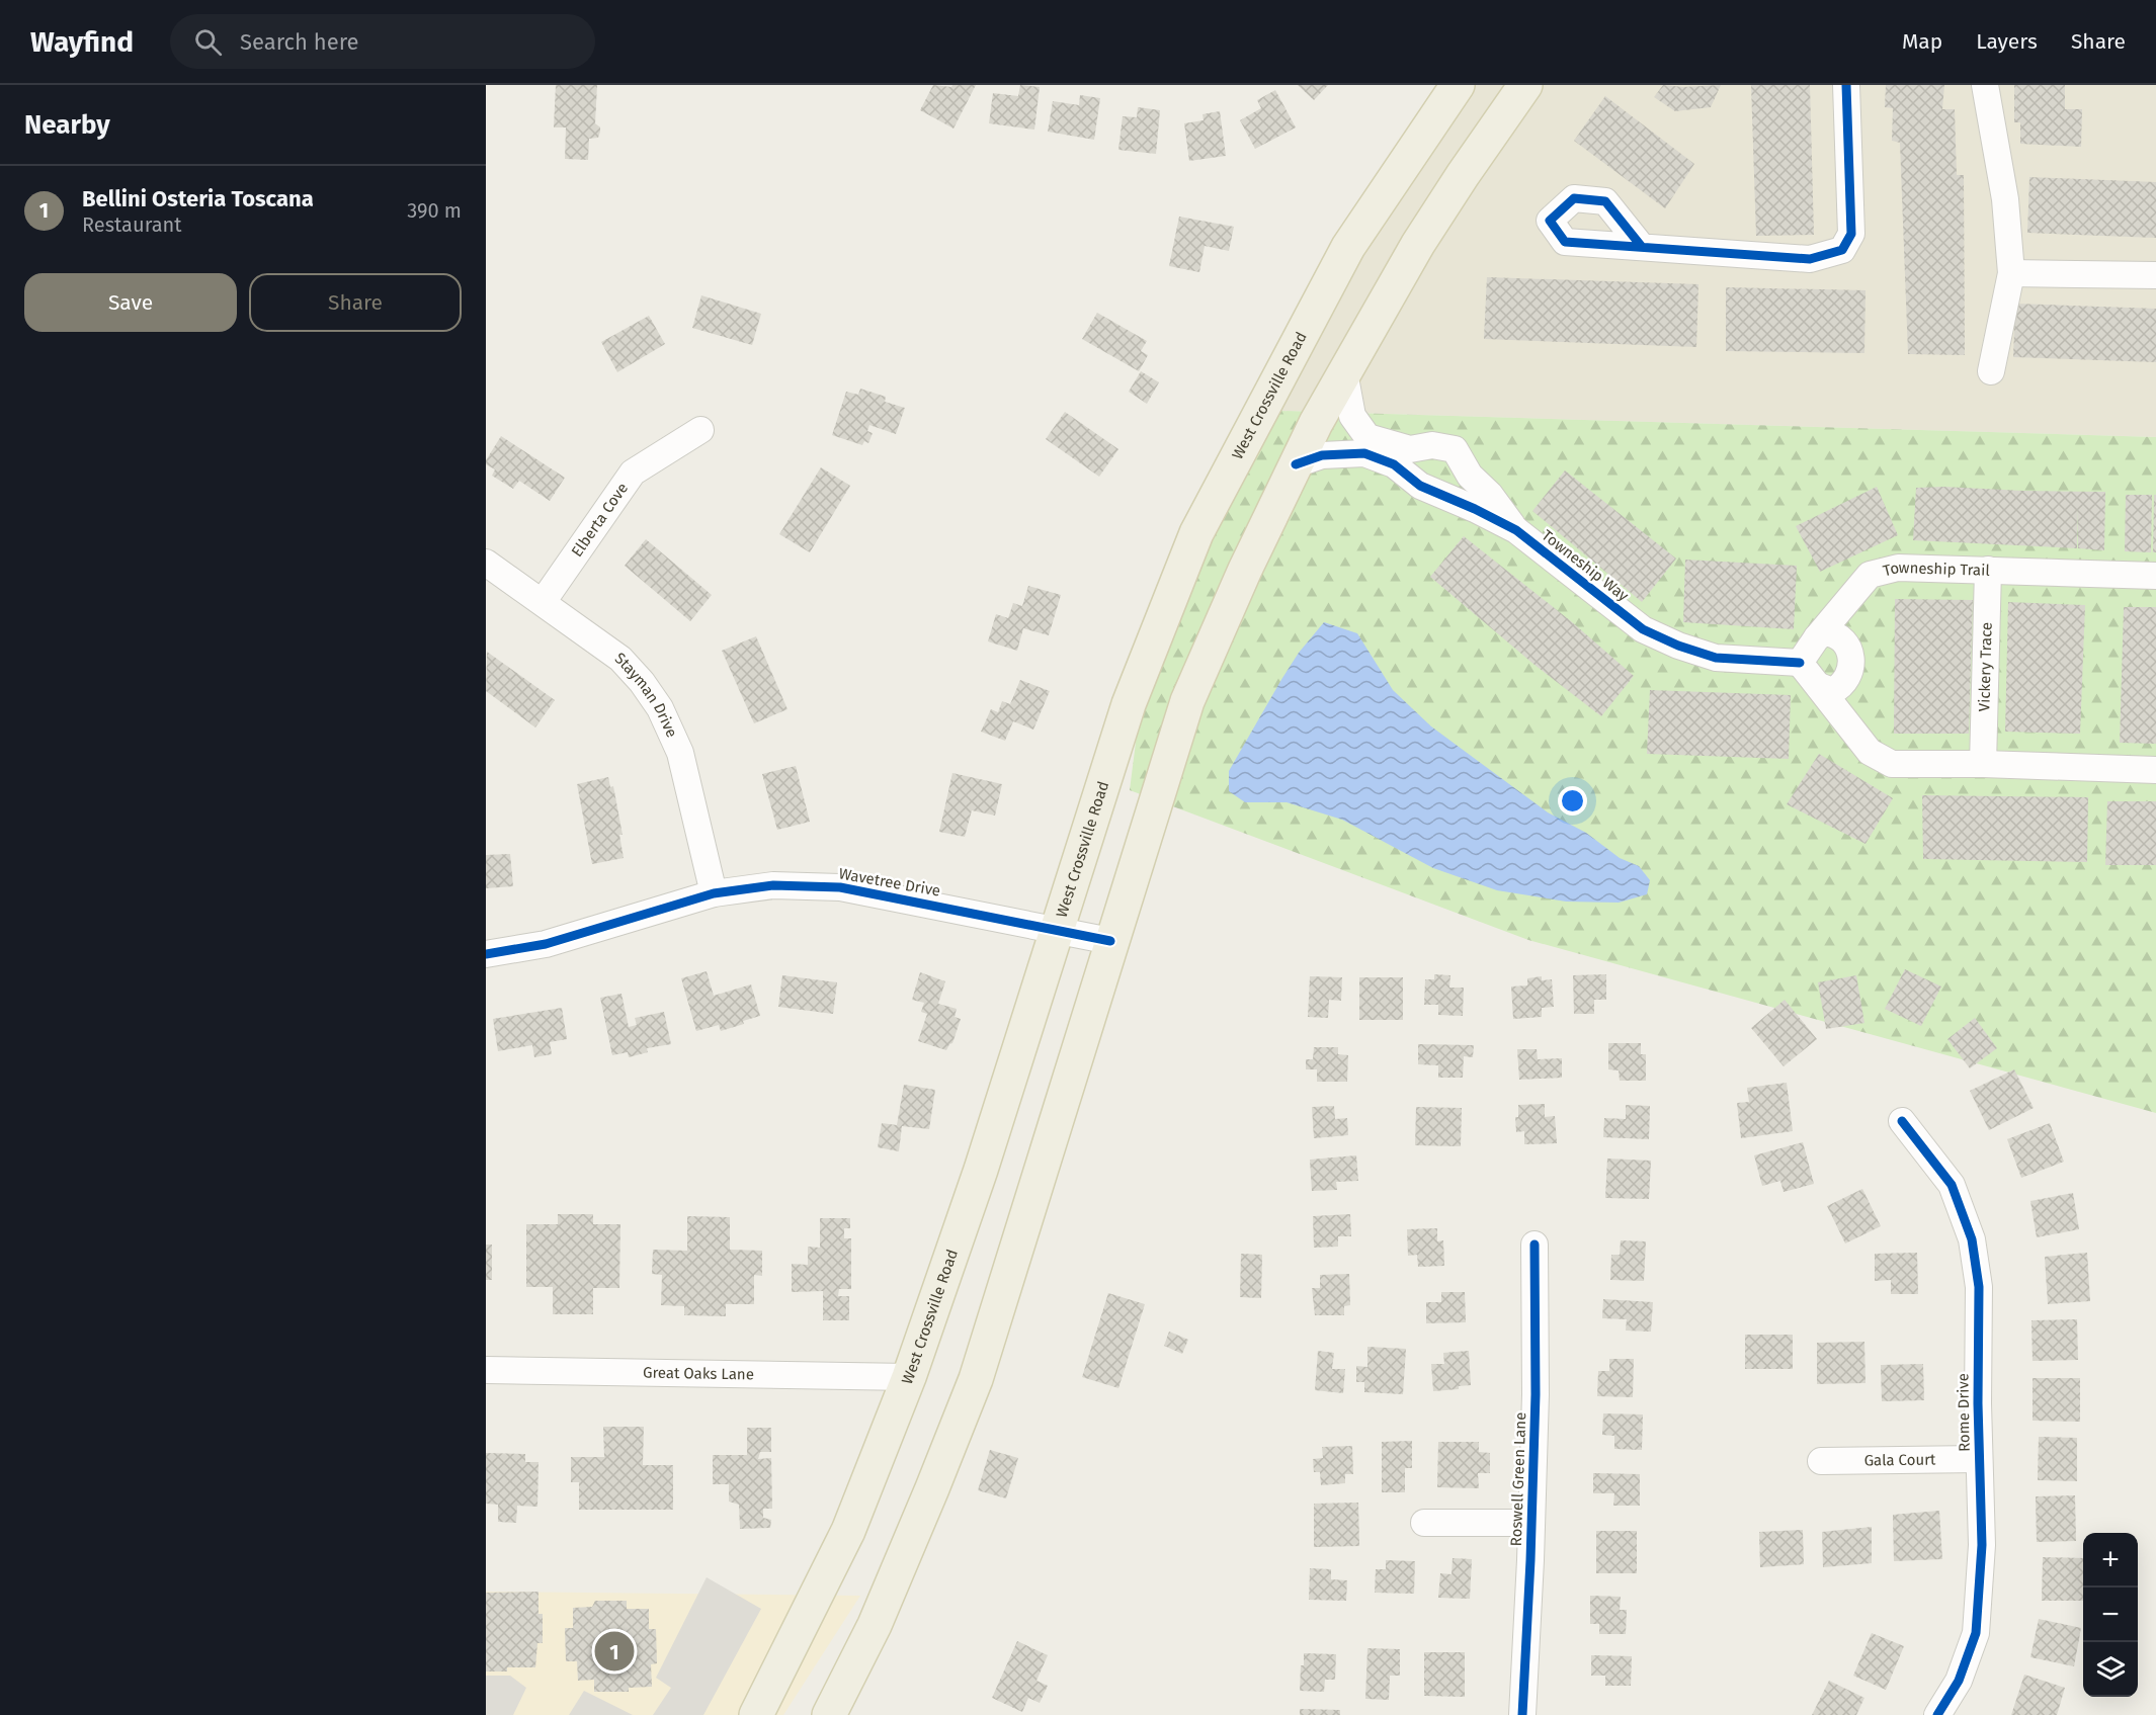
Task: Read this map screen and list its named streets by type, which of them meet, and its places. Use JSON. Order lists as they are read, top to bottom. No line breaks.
{"streets":{"main road":["West Crossville Road"],"street":["Elberta Cove","Towneship Way","Towneship Trail","Vickery Trace","Stayman Drive","Wavetree Drive","Great Oaks Lane","Rome Drive","Gala Court","Roswell Green Lane"]},"crossings":[["West Crossville Road","Wavetree Drive"],["West Crossville Road","Great Oaks Lane"],["Elberta Cove","Stayman Drive"],["Towneship Way","Towneship Trail"],["Towneship Trail","Vickery Trace"],["Stayman Drive","Wavetree Drive"],["Rome Drive","Gala Court"]],"page":{"header":"Wayfind","search":"Search here","nav":["Map","Layers","Share"],"heading":"Nearby","list":[{"mark":"1","name":"Bellini Osteria Toscana","note":"Restaurant","value":"390 m"}],"buttons":["Save","Share"],"map_buttons":["+","−"],"pins":"1"}}
